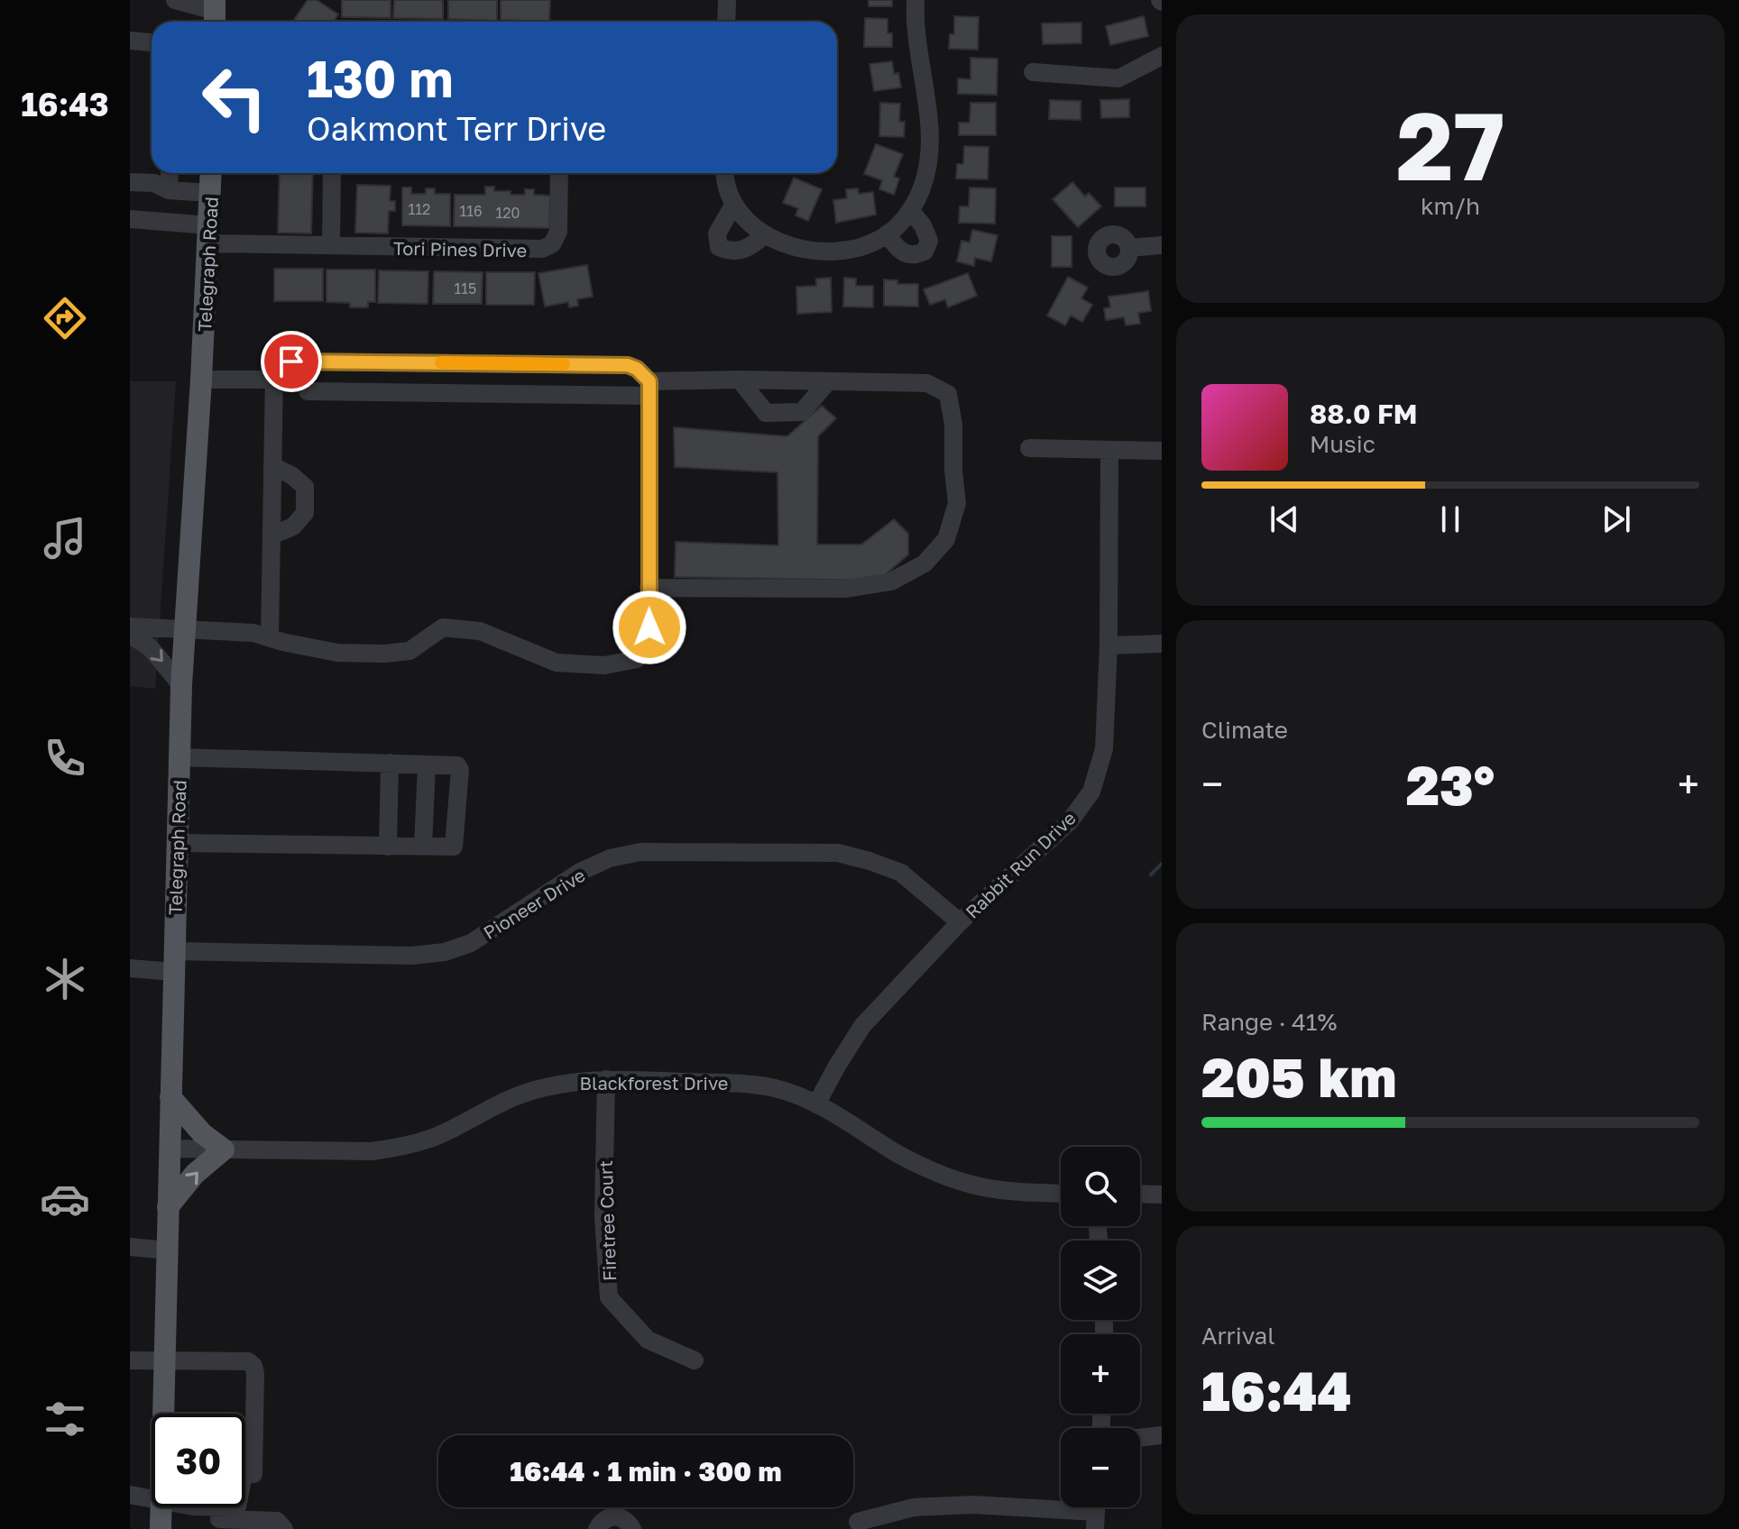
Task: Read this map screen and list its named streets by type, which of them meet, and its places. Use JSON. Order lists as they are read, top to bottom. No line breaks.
{"streets":{"main road":["Telegraph Road"],"street":["Tori Pines Drive","Rabbit Run Drive","Pioneer Drive","Blackforest Drive","Firetree Court"]},"crossings":[["Tori Pines Drive","Telegraph Road"],["Telegraph Road","Pioneer Drive"],["Telegraph Road","Blackforest Drive"],["Rabbit Run Drive","Pioneer Drive"],["Rabbit Run Drive","Blackforest Drive"],["Blackforest Drive","Firetree Court"]],"house_numbers":["112","116","120","115"],"page":{"tabs":"16:43","tile":[["27","km/h"],"Climate",["Range · 41%","205 km"],["Arrival","16:44"]],"turn":["130 m","Oakmont Terr Drive"],"song":["88.0 FM","Music"],"heat":["−","23°","+"],"map_buttons":["+","−"],"limit":"30","trip":"16:44 · 1 min · 300 m"}}
